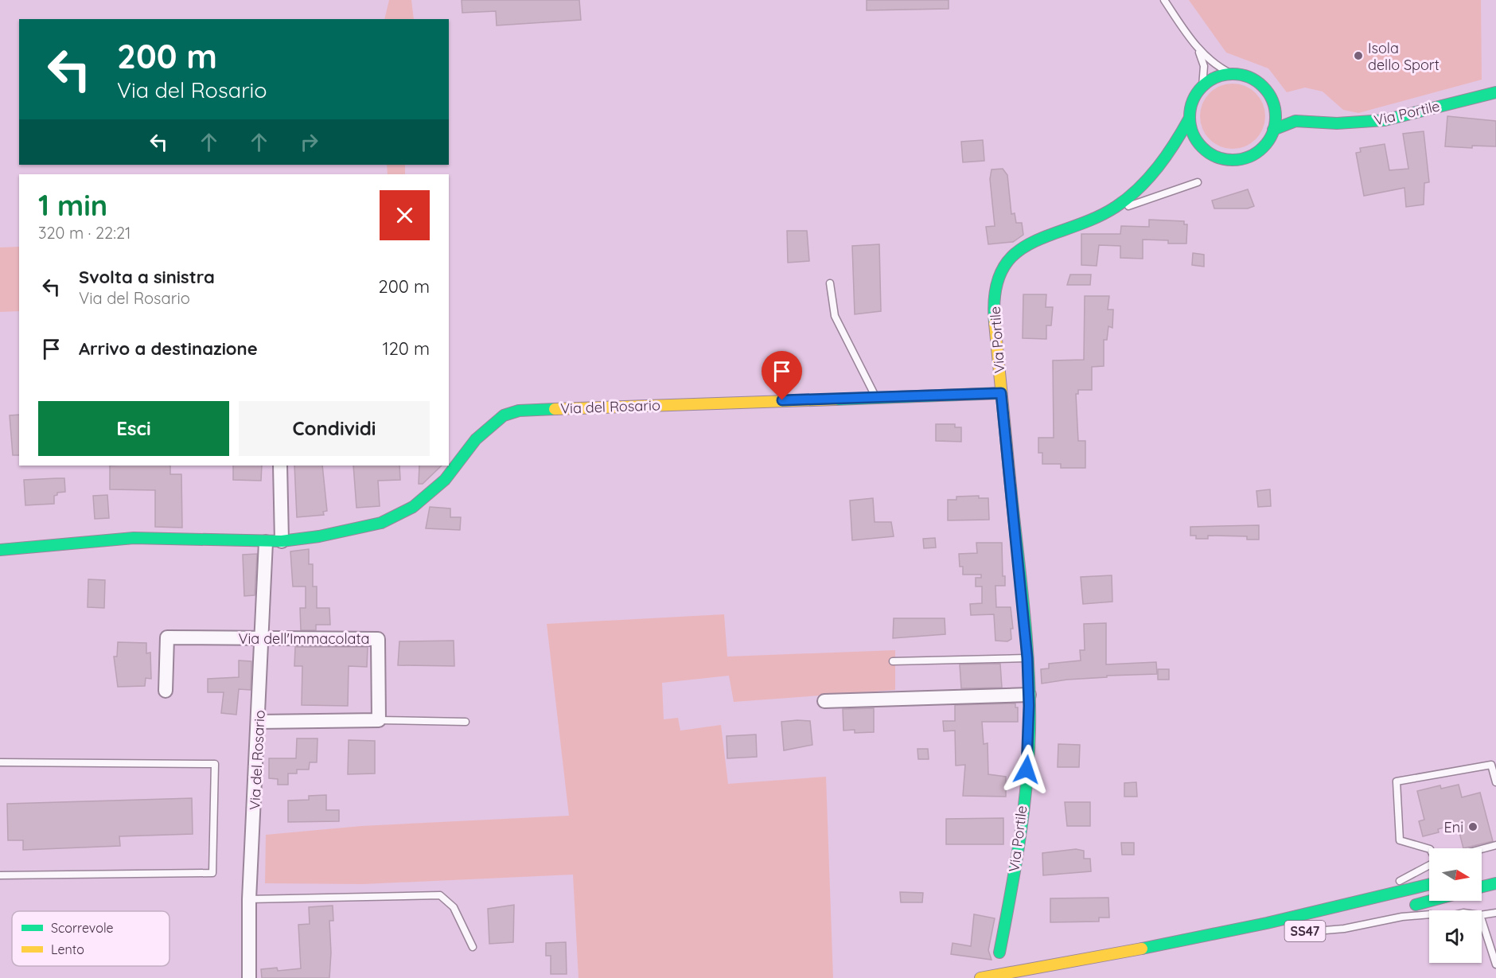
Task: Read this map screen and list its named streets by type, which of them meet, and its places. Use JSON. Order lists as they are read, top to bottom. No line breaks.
{"streets":{"main road":["Via Portile","Via del Rosario","SS47"],"street":["Via dell'Immacolata"]},"crossings":[["Via Portile","Via del Rosario"],["Via del Rosario","Via dell'Immacolata"]],"places":["Isola dello Sport","Eni"],"legend":["Scorrevole","Lento"],"north":"right","page":{"turn":["200 m","Via del Rosario"],"heading":["1 min","320 m · 22:21"],"list":[{"name":"Svolta a sinistra","note":"Via del Rosario","value":"200 m"},{"name":"Arrivo a destinazione","value":"120 m"}],"buttons":["Esci","Condividi"]}}
